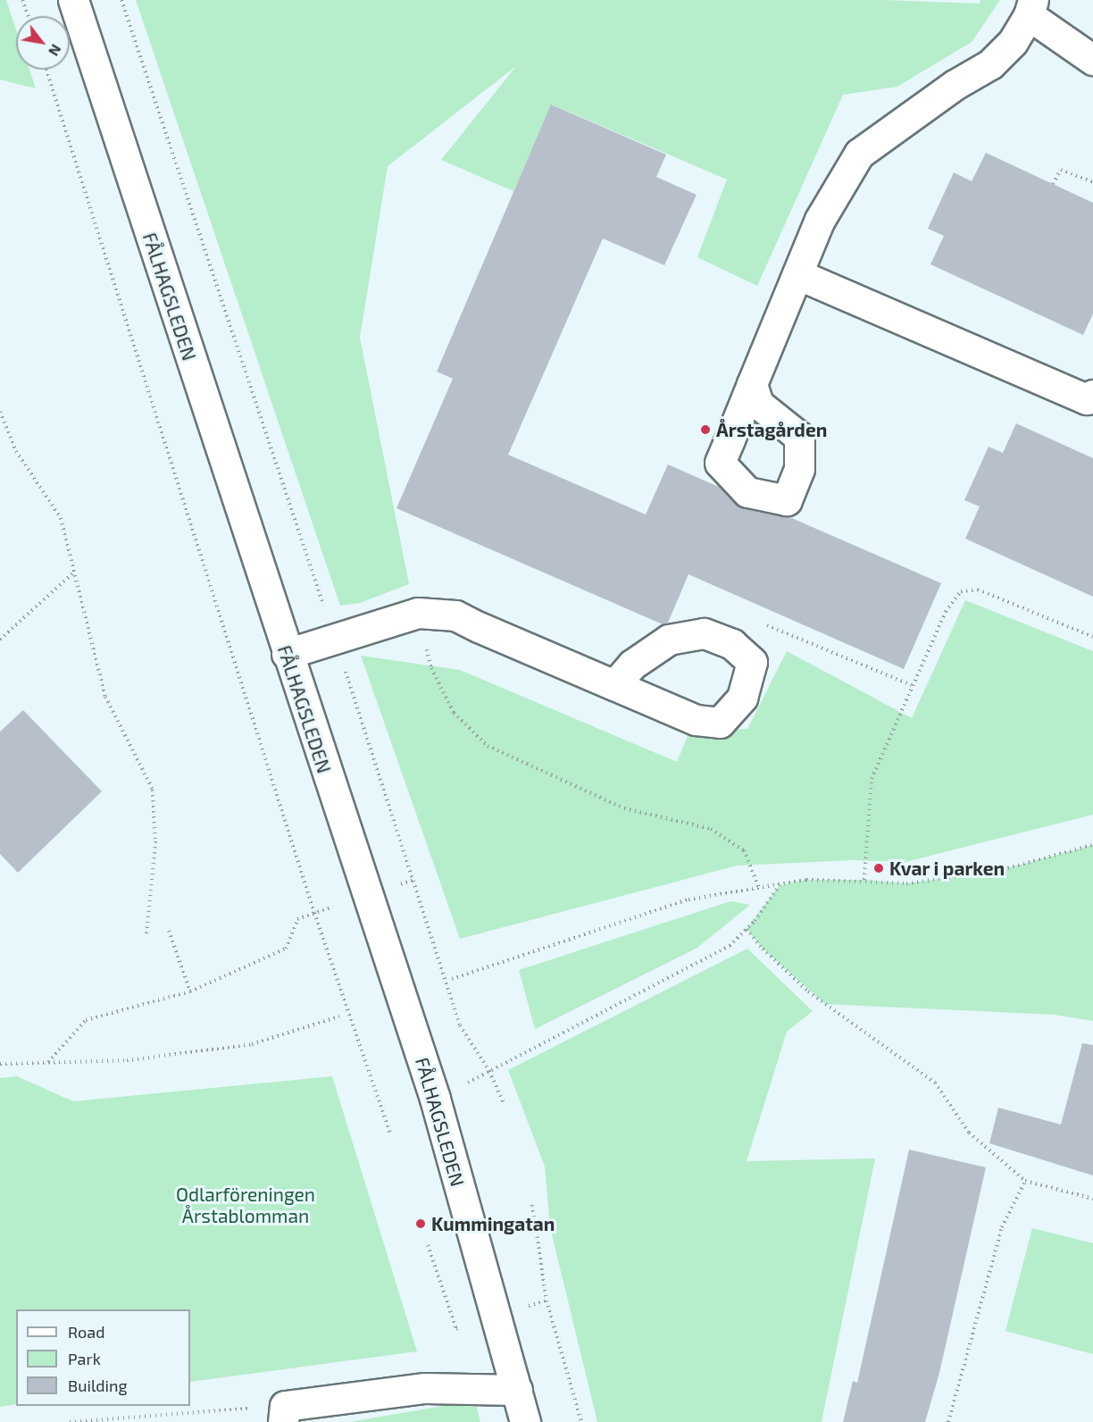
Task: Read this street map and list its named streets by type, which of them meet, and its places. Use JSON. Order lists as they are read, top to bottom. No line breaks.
{"streets":{"street":["FÅLHAGSLEDEN"]},"parks":["Odlarföreningen Årstablomman"],"places":["Årstagården","Kvar i parken","Kummingatan"],"legend":["Road","Park","Building"],"north":"bottom right"}
